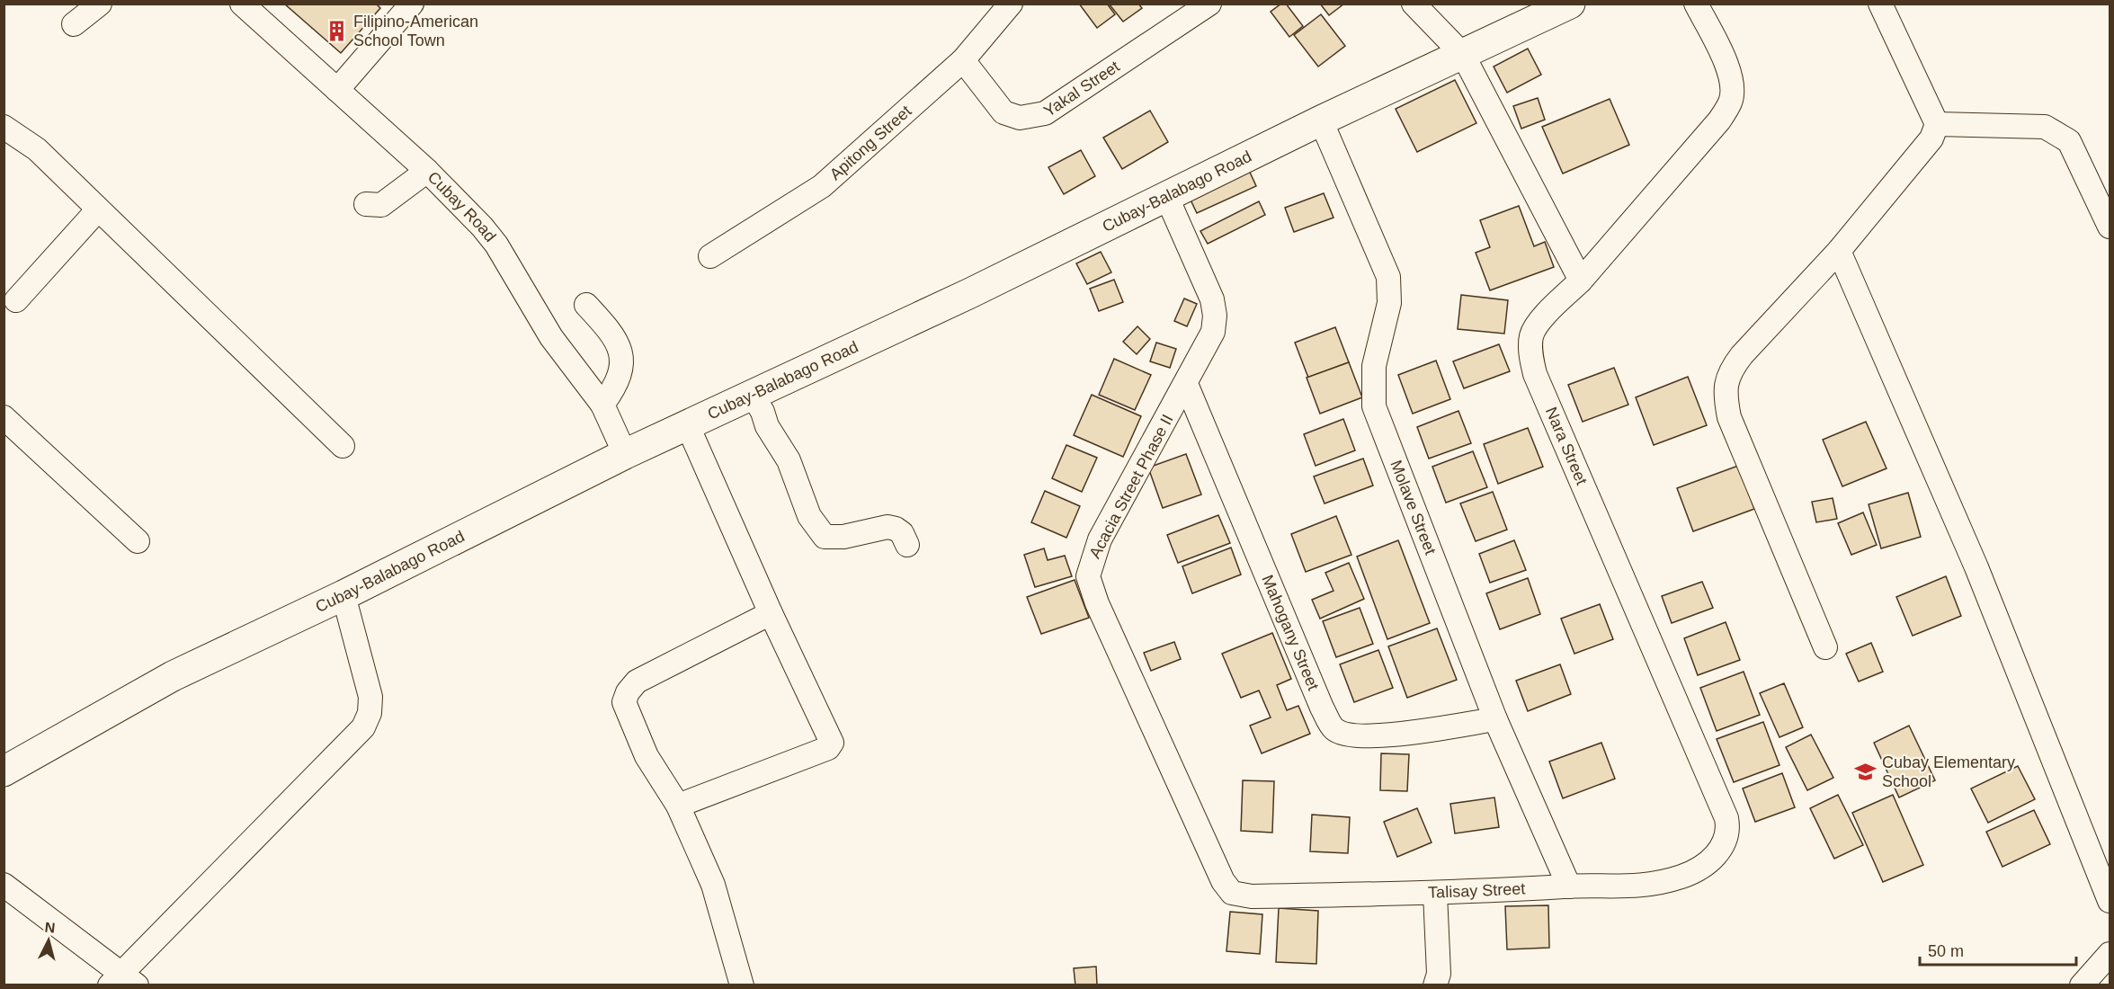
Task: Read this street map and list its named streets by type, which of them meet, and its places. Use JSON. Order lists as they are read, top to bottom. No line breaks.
{"streets":{"main road":["Cubay-Balabago Road"],"street":["Yakal Street","Apitong Street","Cubay Road","Nara Street","Acacia Street Phase II","Molave Street","Mahogany Street","Talisay Street"]},"crossings":[["Yakal Street","Apitong Street"],["Cubay-Balabago Road","Cubay Road"],["Cubay-Balabago Road","Acacia Street Phase II"],["Cubay-Balabago Road","Molave Street"],["Nara Street","Talisay Street"],["Acacia Street Phase II","Mahogany Street"],["Acacia Street Phase II","Talisay Street"],["Molave Street","Mahogany Street"],["Molave Street","Talisay Street"]],"places":{"building":["Filipino-American School Town"],"school or university":["Cubay Elementary School"]},"scale_bar":"50 m","north":"top"}
